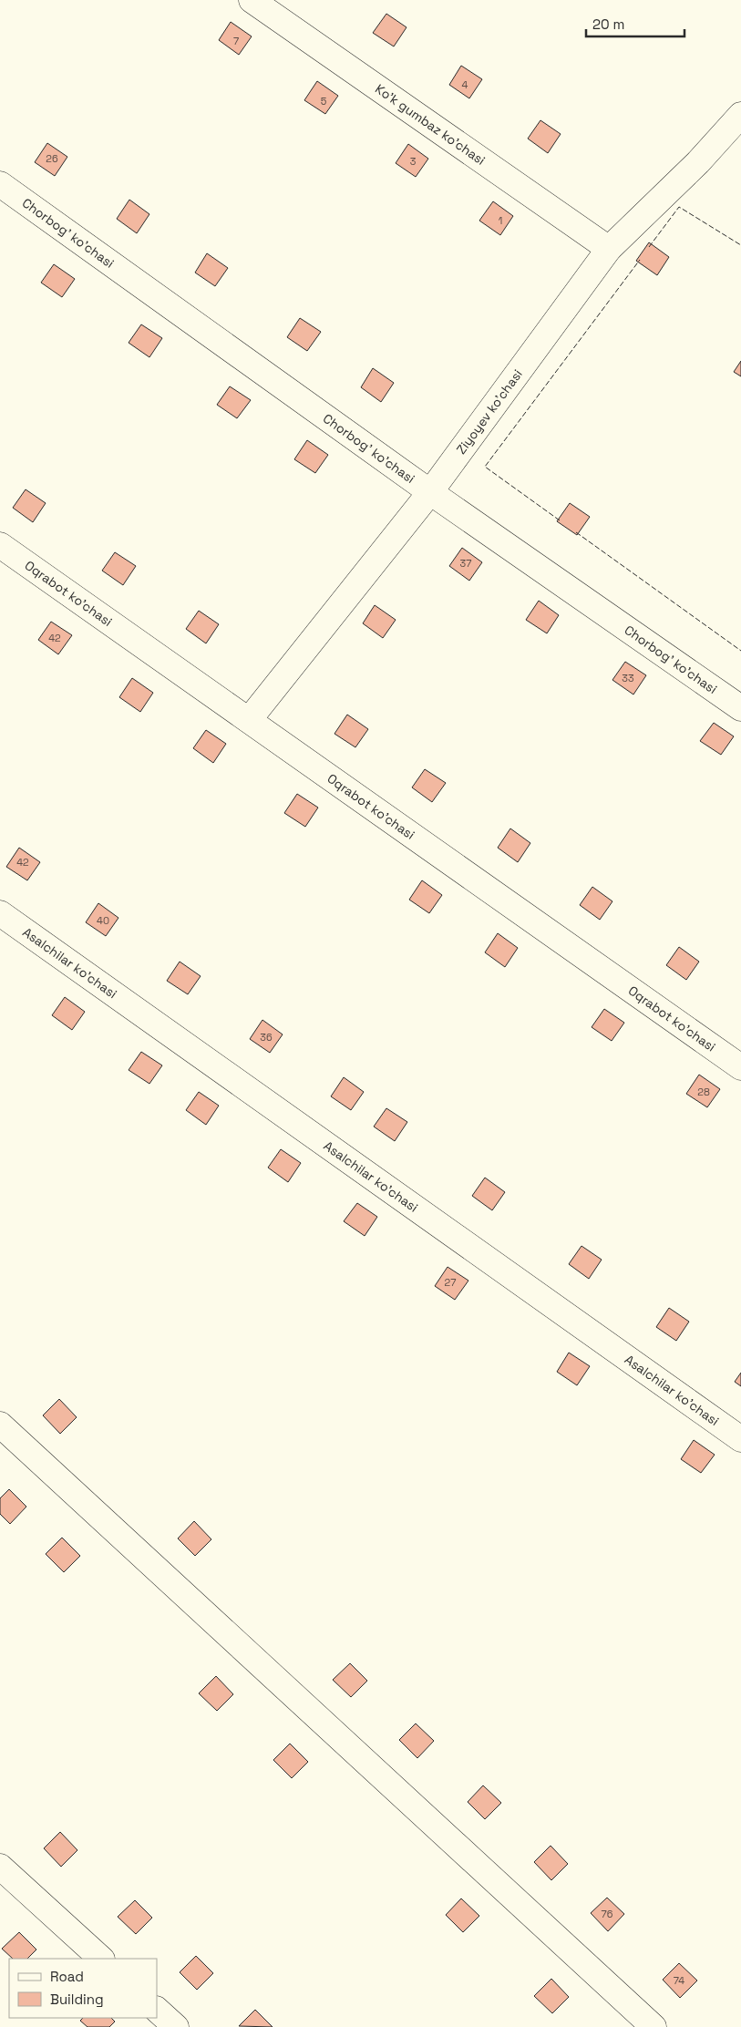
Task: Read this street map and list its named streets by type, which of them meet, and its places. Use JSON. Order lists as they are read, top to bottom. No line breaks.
{"streets":{"street":["Ko'k gumbaz ko'chasi","Chorbog' ko'chasi","Ziyoyev ko'chasi","Oqrabot ko'chasi","Asalchilar ko'chasi"]},"crossings":[["Ko'k gumbaz ko'chasi","Ziyoyev ko'chasi"],["Chorbog' ko'chasi","Ziyoyev ko'chasi"],["Ziyoyev ko'chasi","Oqrabot ko'chasi"]],"house_numbers":["7","4","5","26","3","1","37","42","33","42","40","36","28","27","76","74"],"legend":["Road","Building"],"scale_bar":"20 m"}
